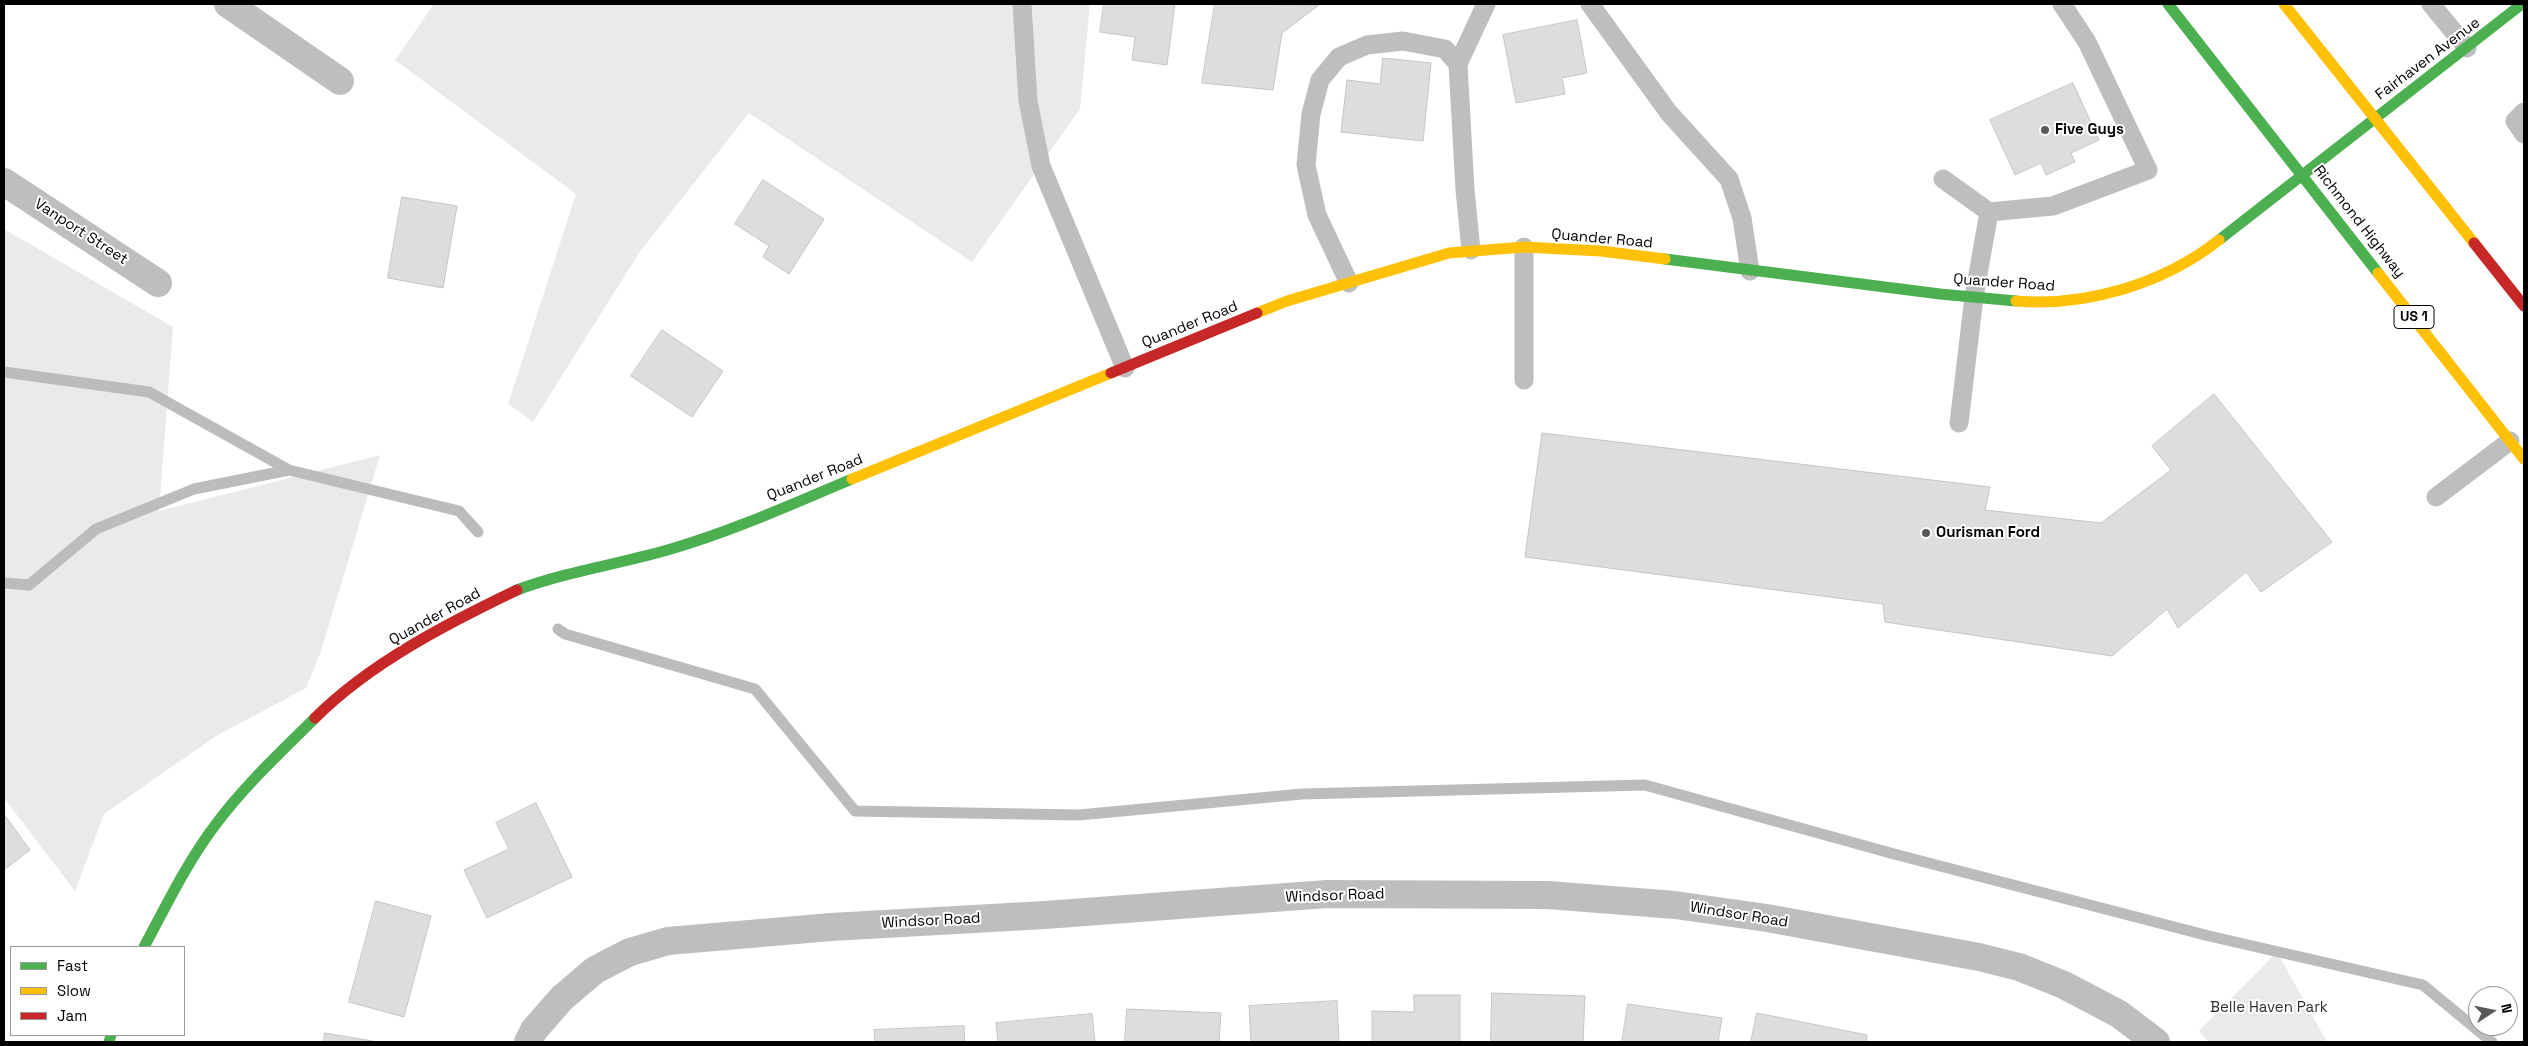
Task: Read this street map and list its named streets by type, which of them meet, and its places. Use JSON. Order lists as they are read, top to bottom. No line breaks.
{"streets":{"main road":["Fairhaven Avenue","Richmond Highway","Quander Road","US 1"],"street":["Vanport Street","Windsor Road"]},"crossings":[["Fairhaven Avenue","Quander Road"],["Richmond Highway","Quander Road"]],"parks":["Belle Haven Park"],"places":["Five Guys","Ourisman Ford"],"legend":["Fast","Slow","Jam"],"north":"right"}
